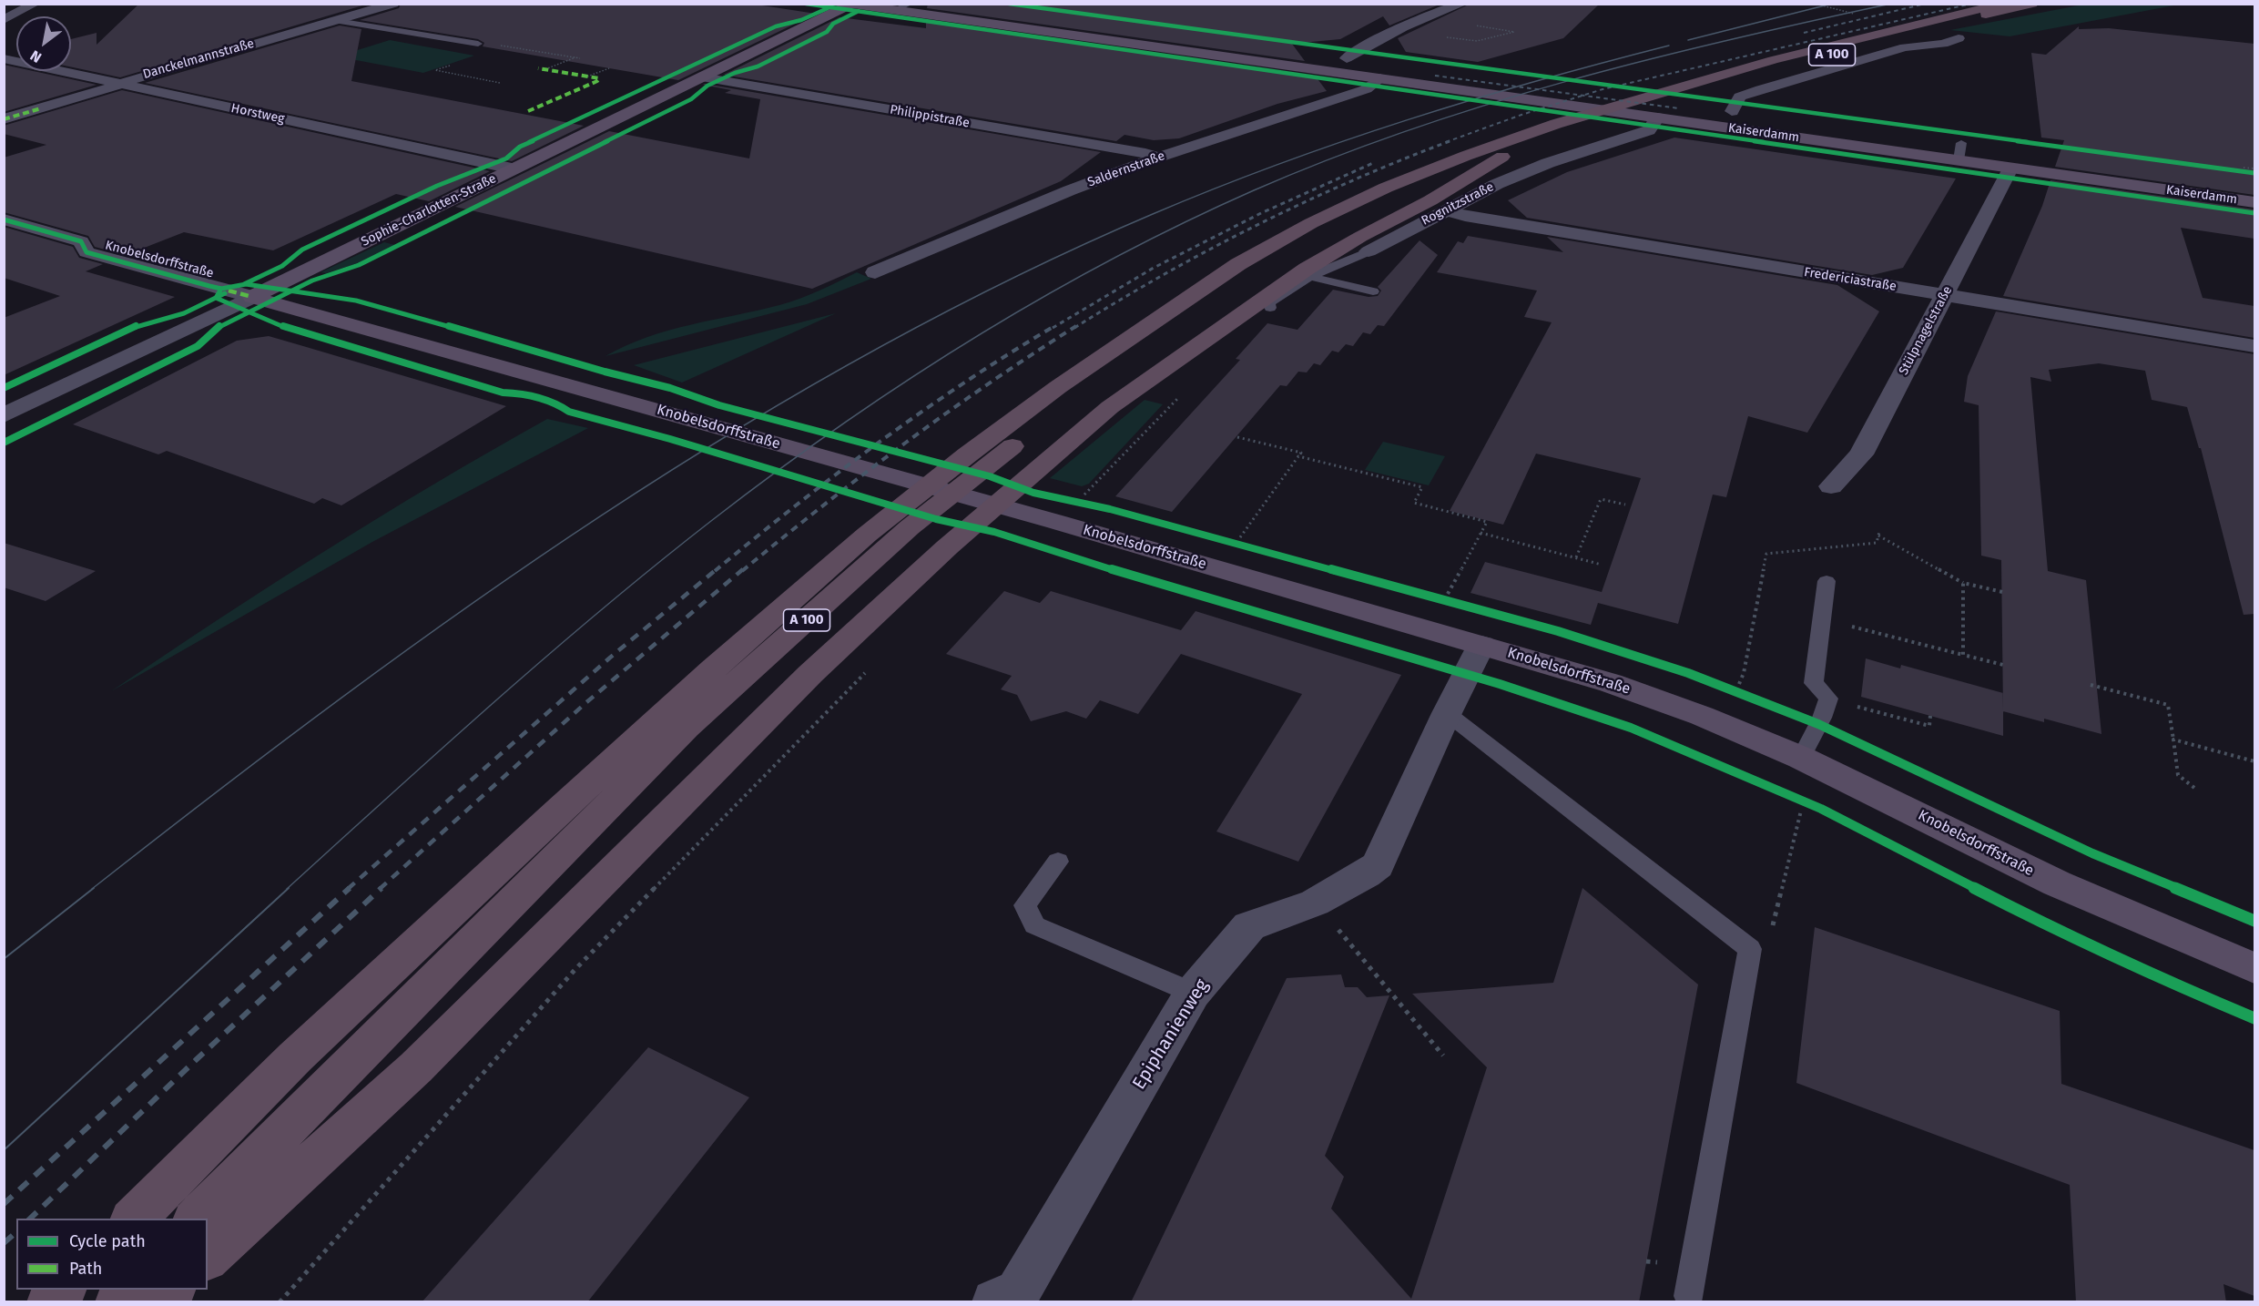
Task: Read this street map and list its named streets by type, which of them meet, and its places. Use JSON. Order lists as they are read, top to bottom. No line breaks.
{"streets":{"highway":["A 100"],"main road":["Kaiserdamm","Sophie-Charlotten-Straße","Knobelsdorffstraße"],"street":["Danckelmannstraße","Horstweg","Philippistraße","Saldernstraße","Rognitzstraße","Fredericiastraße","Stülpnagelstraße","Epiphanienweg"]},"crossings":[["Danckelmannstraße","Horstweg"],["Horstweg","Sophie-Charlotten-Straße"],["Philippistraße","Saldernstraße"],["Philippistraße","Sophie-Charlotten-Straße"],["Kaiserdamm","Saldernstraße"],["Kaiserdamm","Rognitzstraße"],["Kaiserdamm","Sophie-Charlotten-Straße"],["Kaiserdamm","Stülpnagelstraße"],["Rognitzstraße","Fredericiastraße"],["Sophie-Charlotten-Straße","Knobelsdorffstraße"],["Knobelsdorffstraße","Epiphanienweg"],["Fredericiastraße","Stülpnagelstraße"]],"legend":["Cycle path","Path"],"north":"bottom left"}
